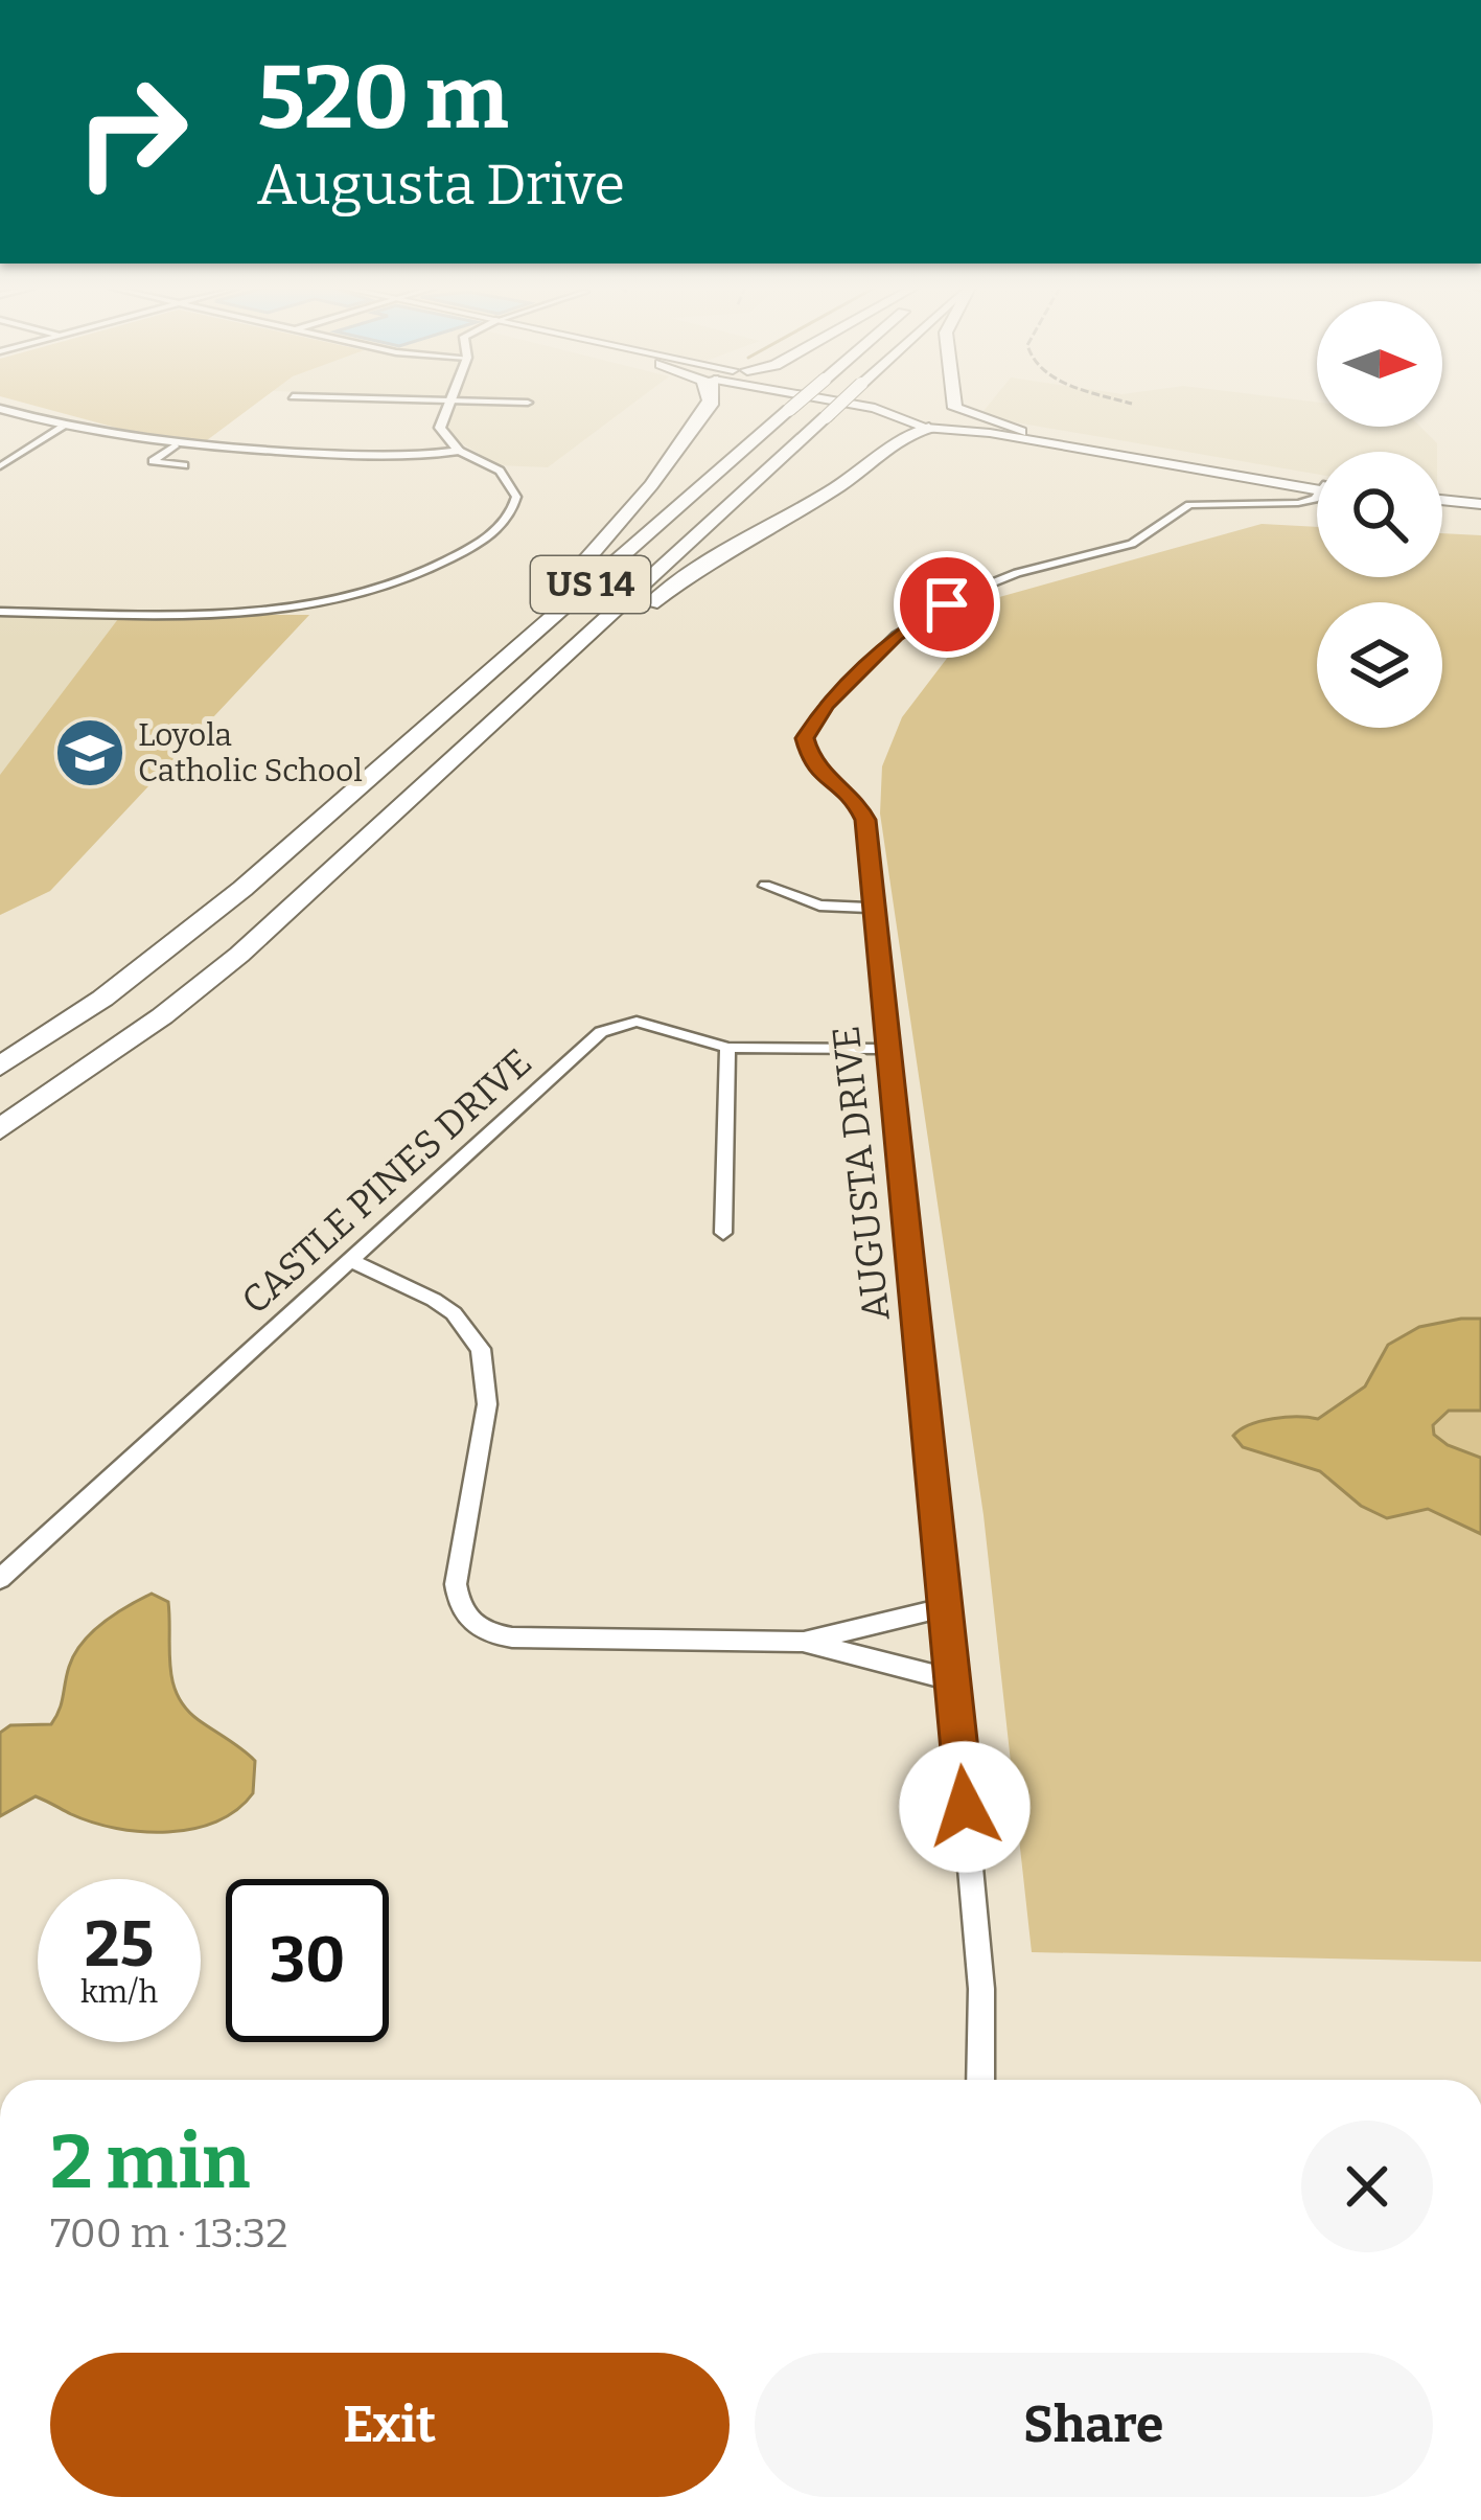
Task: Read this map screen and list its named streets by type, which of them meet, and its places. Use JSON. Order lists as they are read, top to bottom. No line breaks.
{"streets":{"highway":["US 14"],"street":["AUGUSTA DRIVE","CASTLE PINES DRIVE"]},"crossings":[["AUGUSTA DRIVE","CASTLE PINES DRIVE"]],"places":{"school or university":["Loyola Catholic School"]},"north":"right","page":{"turn":["520 m","Augusta Drive"],"speed":"25 km/h","limit":"30","heading":["2 min","700 m · 13:32"],"buttons":["Exit","Share"]}}
